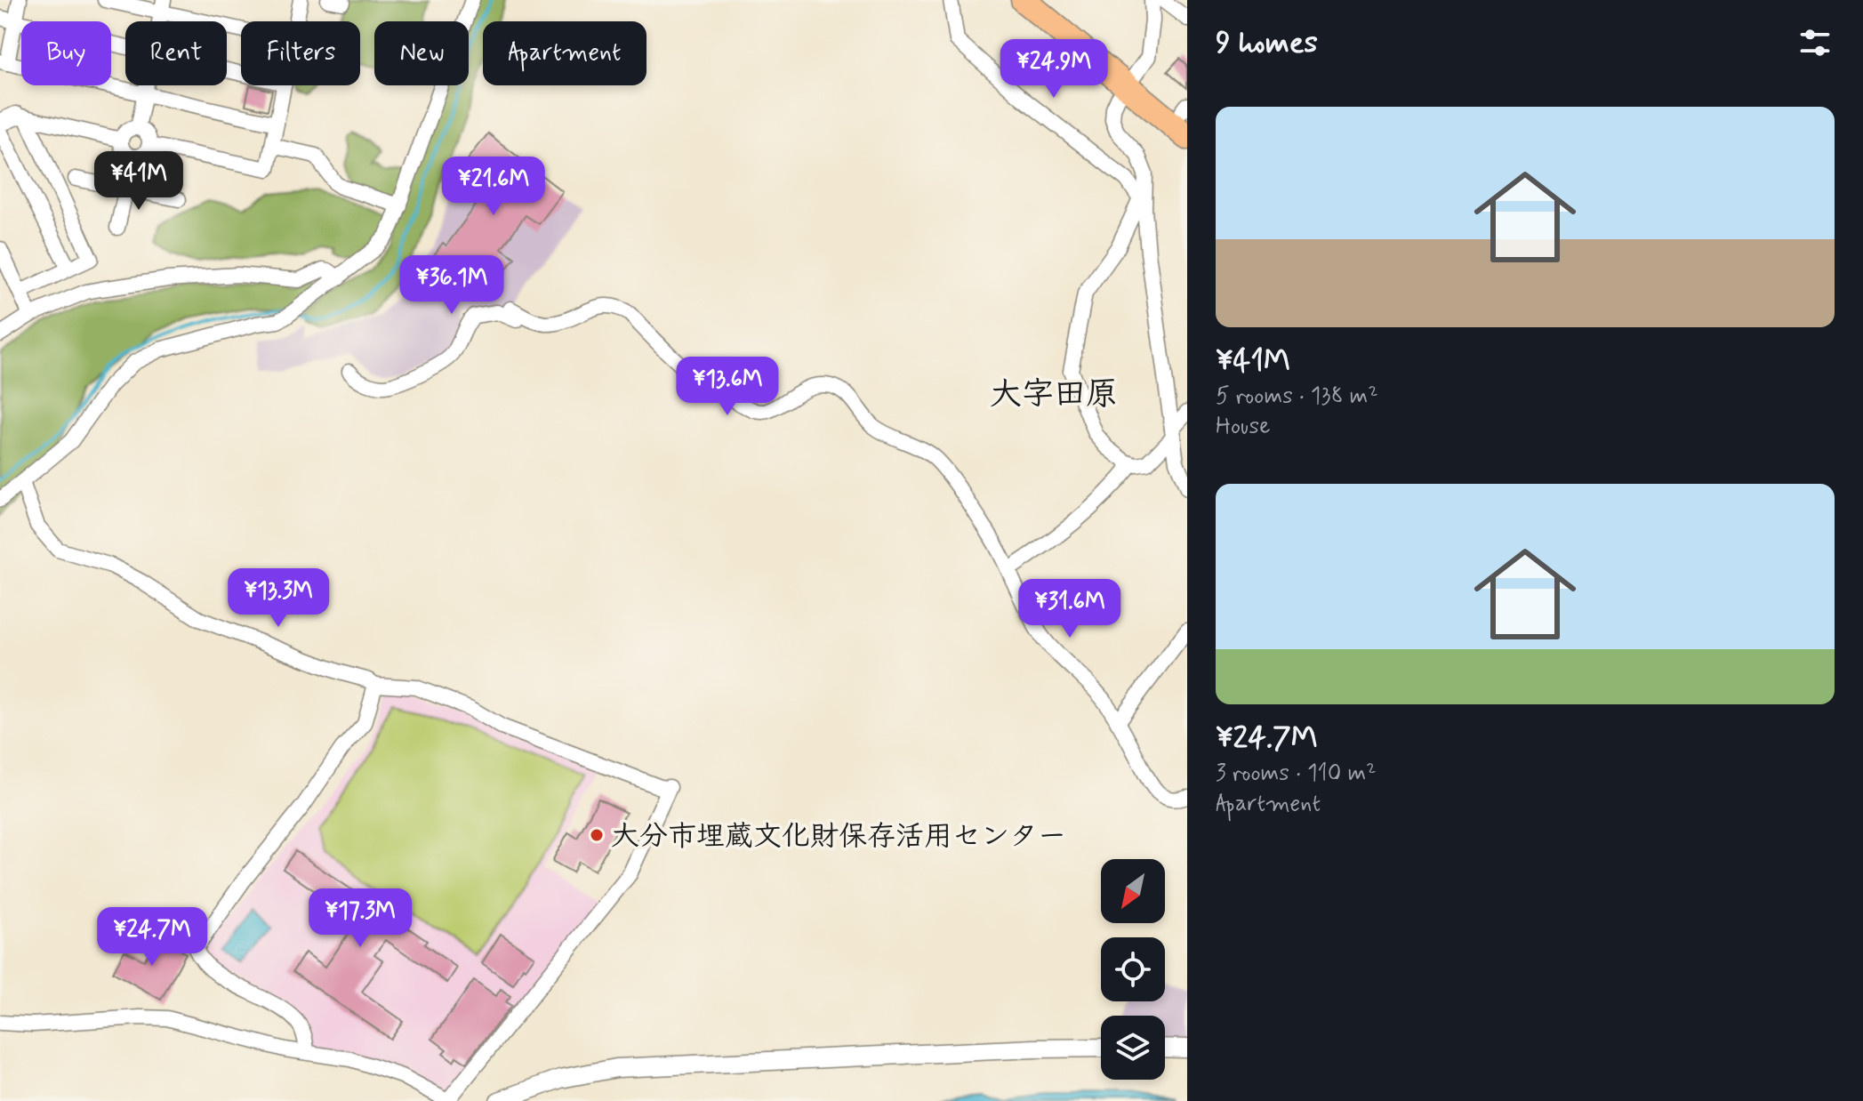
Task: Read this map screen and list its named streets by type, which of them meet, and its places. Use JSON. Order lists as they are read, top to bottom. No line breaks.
{"districts":["大字田原"],"places":["大分市埋蔵文化財保存活用センター"],"north":"bottom left","page":{"heading":"9 homes","chip":["Buy","Rent","Filters","New","Apartment"],"price":["¥24.9M","¥41M","¥21.6M","¥36.1M","¥13.6M","¥13.3M","¥31.6M","¥17.3M","¥24.7M"],"list":[{"name":"¥41M","note":"5 rooms · 138 m² · House"},{"name":"¥24.7M","note":"3 rooms · 110 m² · Apartment"}]}}
